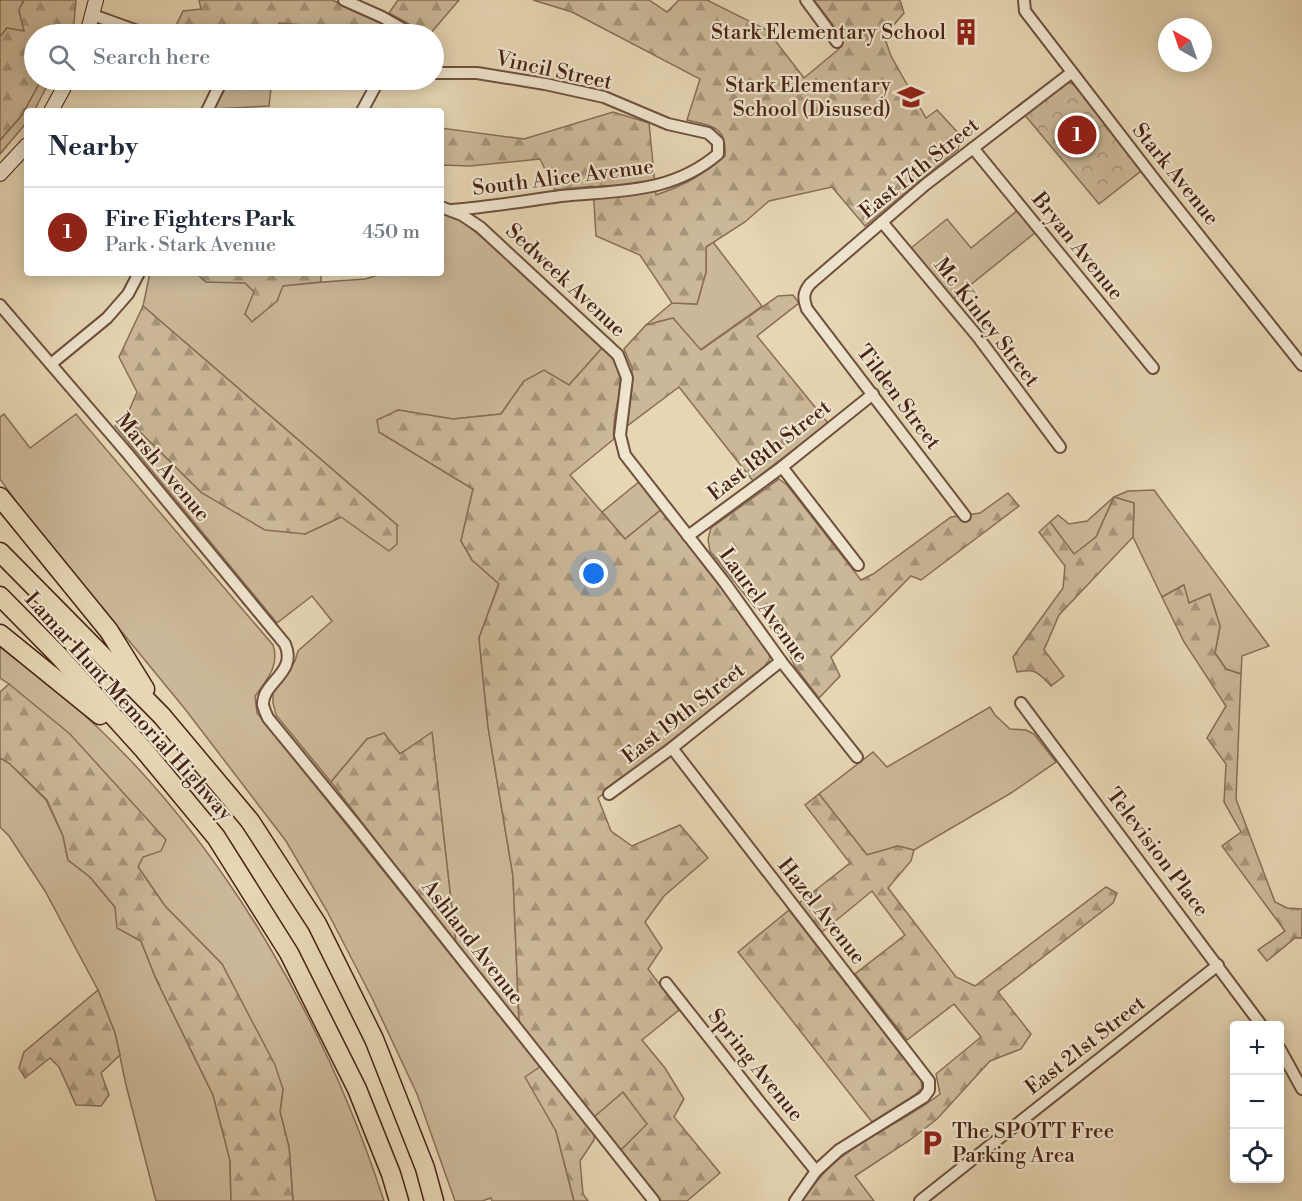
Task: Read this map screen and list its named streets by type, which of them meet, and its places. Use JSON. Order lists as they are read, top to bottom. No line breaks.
{"streets":{"highway":["Lamar Hunt Memorial Highway"],"street":["Vincil Street","East 17th Street","Stark Avenue","South Alice Avenue","Bryan Avenue","Sedweek Avenue","Mc Kinley Street","Tilden Street","East 18th Street","Marsh Avenue","Laurel Avenue","East 19th Street","Television Place","Hazel Avenue","Ashland Avenue","East 21st Street","Spring Avenue"]},"crossings":[["Vincil Street","South Alice Avenue"],["East 17th Street","Stark Avenue"],["East 17th Street","Bryan Avenue"],["East 17th Street","Mc Kinley Street"],["East 17th Street","Tilden Street"],["South Alice Avenue","Sedweek Avenue"],["Sedweek Avenue","East 18th Street"],["Sedweek Avenue","Laurel Avenue"],["Tilden Street","East 18th Street"],["East 18th Street","Laurel Avenue"],["Marsh Avenue","Ashland Avenue"],["Laurel Avenue","East 19th Street"],["East 19th Street","Hazel Avenue"],["Television Place","East 21st Street"],["Hazel Avenue","Spring Avenue"]],"places":{"building":["Stark Elementary School"],"school or university":["Stark Elementary School (Disused)"],"parking":["The SPOTT Free Parking Area"]},"north":"top left","page":{"search":"Search here","heading":"Nearby","pins":"1","list":[{"mark":"1","name":"Fire Fighters Park","note":"Park · Stark Avenue","value":"450 m"}],"map_buttons":["+","−"]}}
